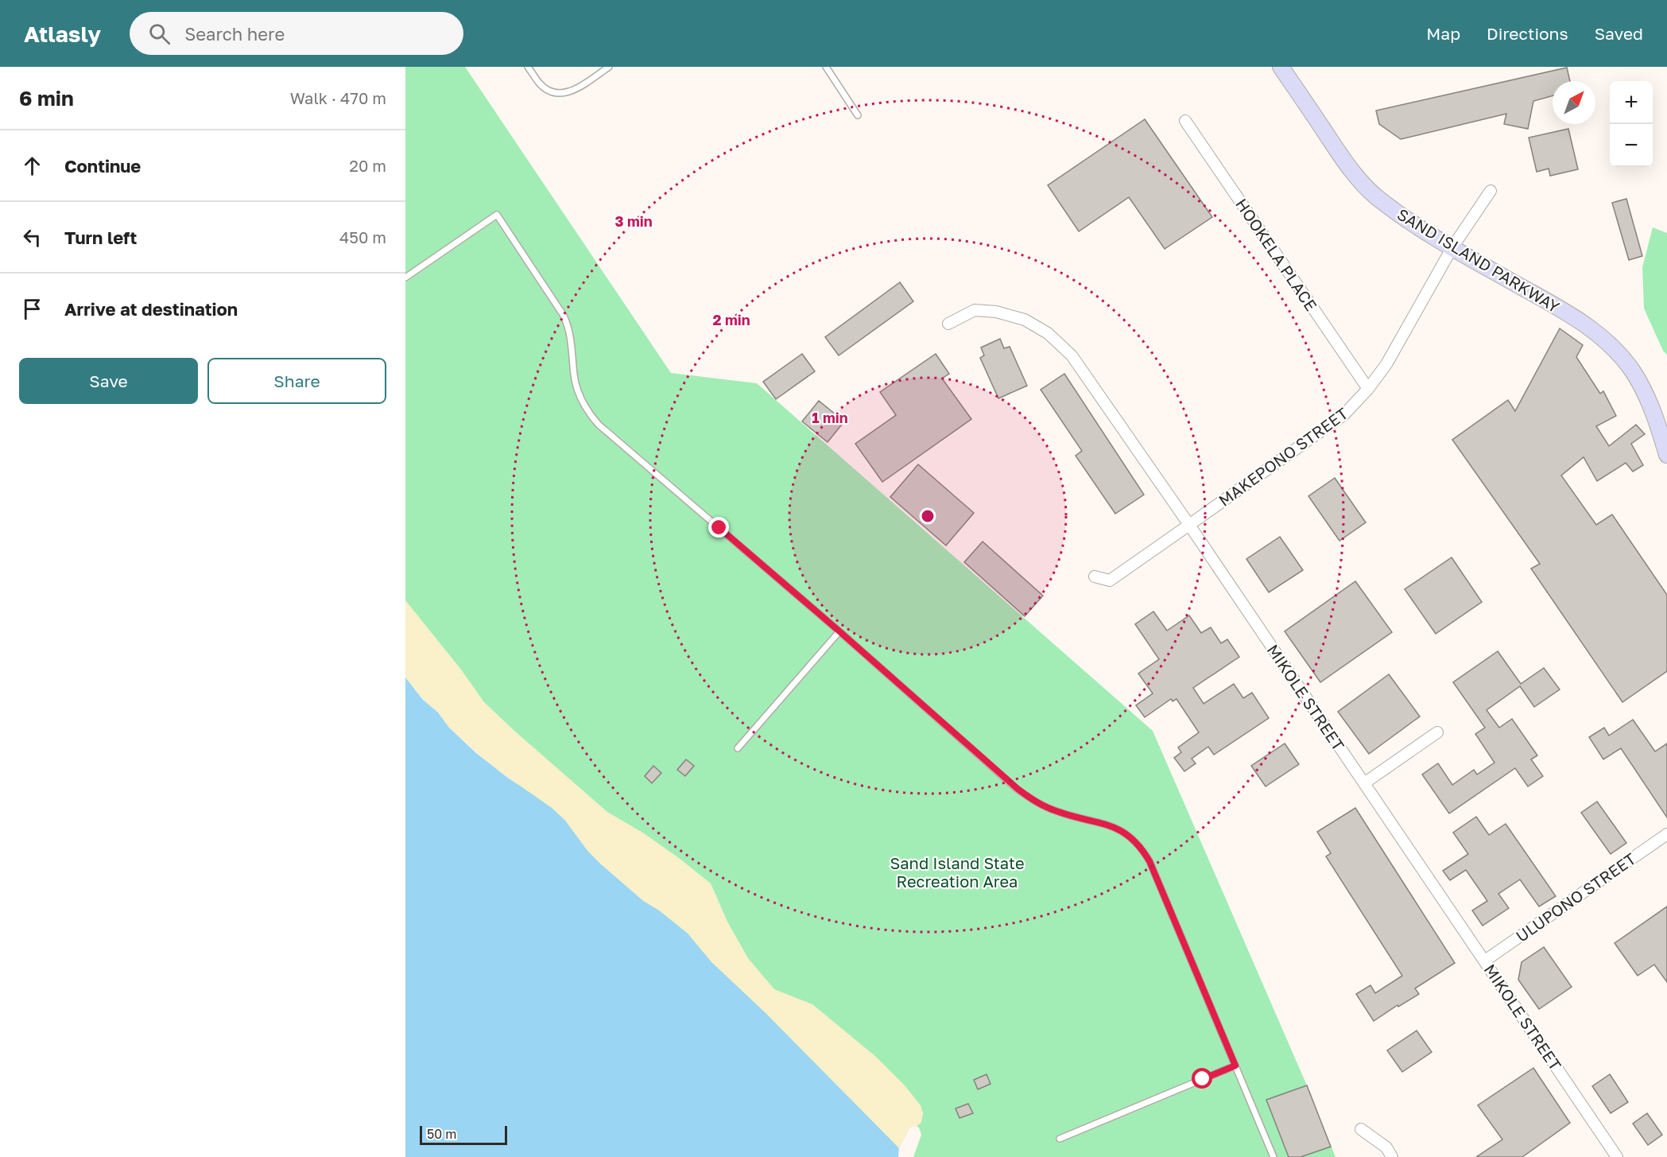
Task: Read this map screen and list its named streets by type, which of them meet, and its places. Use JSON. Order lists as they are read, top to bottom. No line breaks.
{"streets":{"street":["HOOKELA PLACE","SAND ISLAND PARKWAY","MAKEPONO STREET","MIKOLE STREET","ULUPONO STREET"]},"crossings":[["HOOKELA PLACE","MAKEPONO STREET"],["SAND ISLAND PARKWAY","MAKEPONO STREET"],["MAKEPONO STREET","MIKOLE STREET"],["MIKOLE STREET","ULUPONO STREET"]],"parks":["Sand Island State Recreation Area"],"scale_bar":"50 m","north":"top right","page":{"header":"Atlasly","search":"Search here","nav":["Map","Directions","Saved"],"heading":["6 min","Walk · 470 m"],"map_buttons":["+","−"],"list":[["Continue","20 m"],["Turn left","450 m"],"Arrive at destination"],"buttons":["Save","Share"],"scale":"50 m"},"rings":["3 min","2 min","1 min"]}
